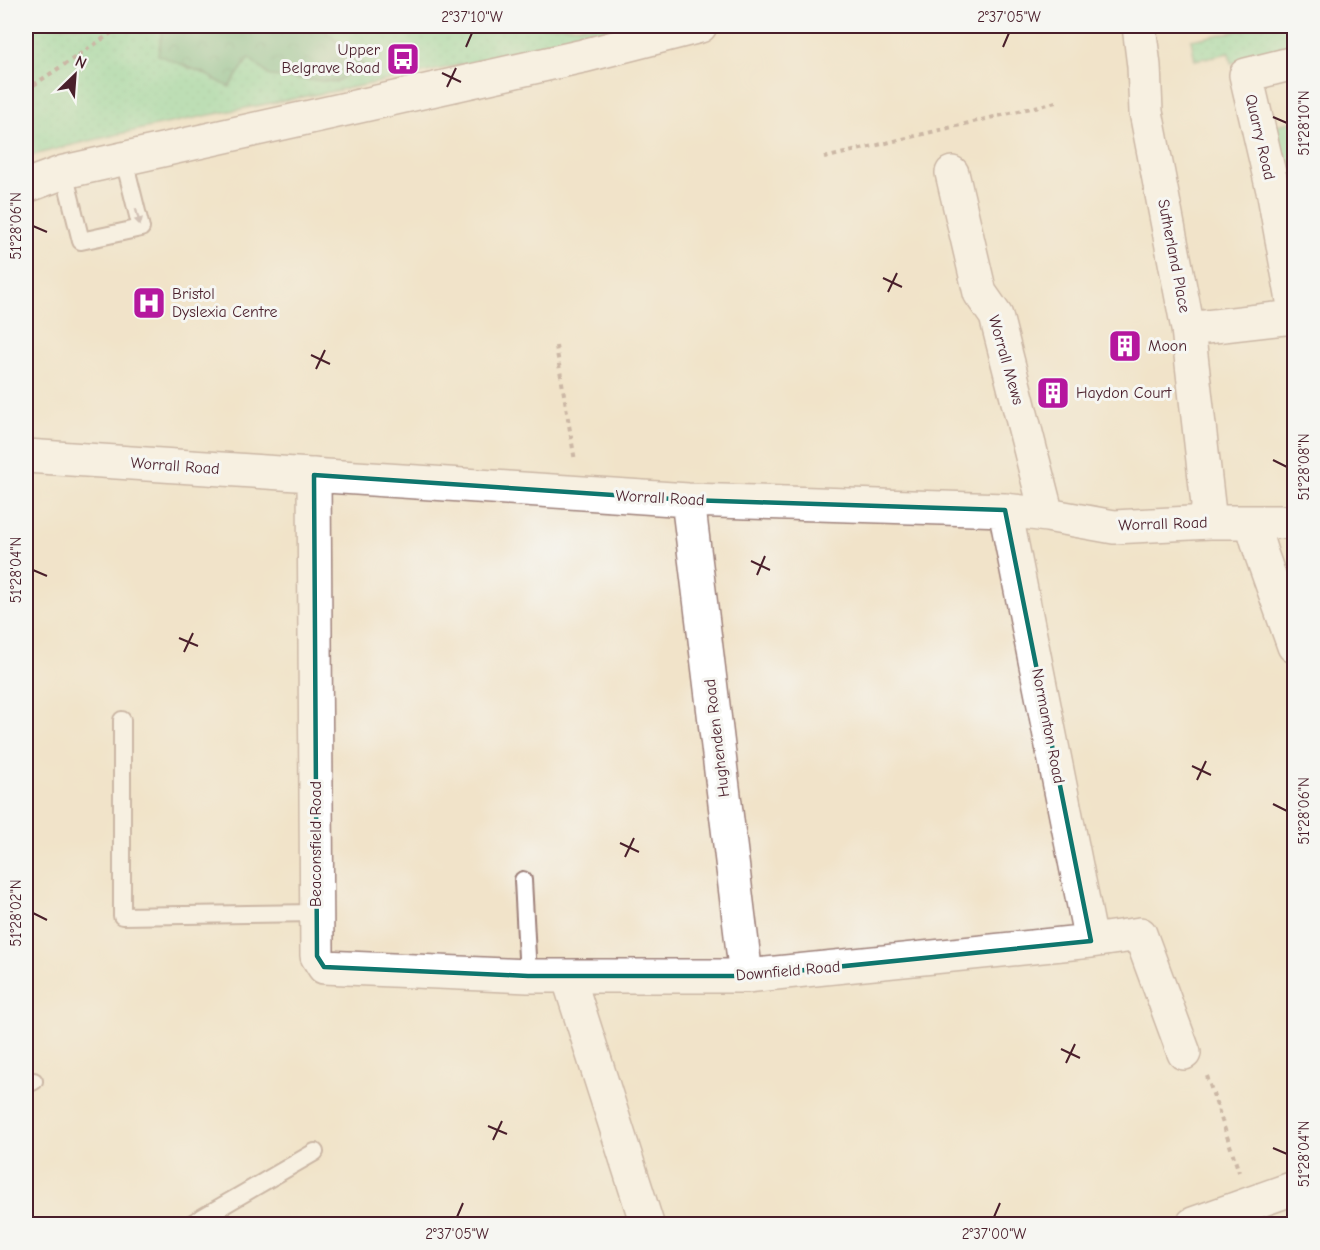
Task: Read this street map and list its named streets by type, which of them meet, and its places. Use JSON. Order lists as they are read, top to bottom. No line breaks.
{"streets":{"street":["Quarry Road","Sutherland Place","Worrall Mews","Worrall Road","Normanton Road","Hughenden Road","Beaconsfield Road","Downfield Road"]},"crossings":[["Sutherland Place","Worrall Road"],["Worrall Mews","Worrall Road"],["Worrall Road","Normanton Road"],["Worrall Road","Hughenden Road"],["Worrall Road","Beaconsfield Road"],["Normanton Road","Downfield Road"],["Hughenden Road","Downfield Road"],["Beaconsfield Road","Downfield Road"]],"places":{"bus stop":["Upper Belgrave Road"],"hospital":["Bristol Dyslexia Centre"],"building":["Moon","Haydon Court"]},"north":"top right","coordinates":["2°37'10\"W","2°37'05\"W","51°28'10\"N","51°28'06\"N","51°28'08\"N","51°28'04\"N","51°28'02\"N","2°37'00\"W"]}
